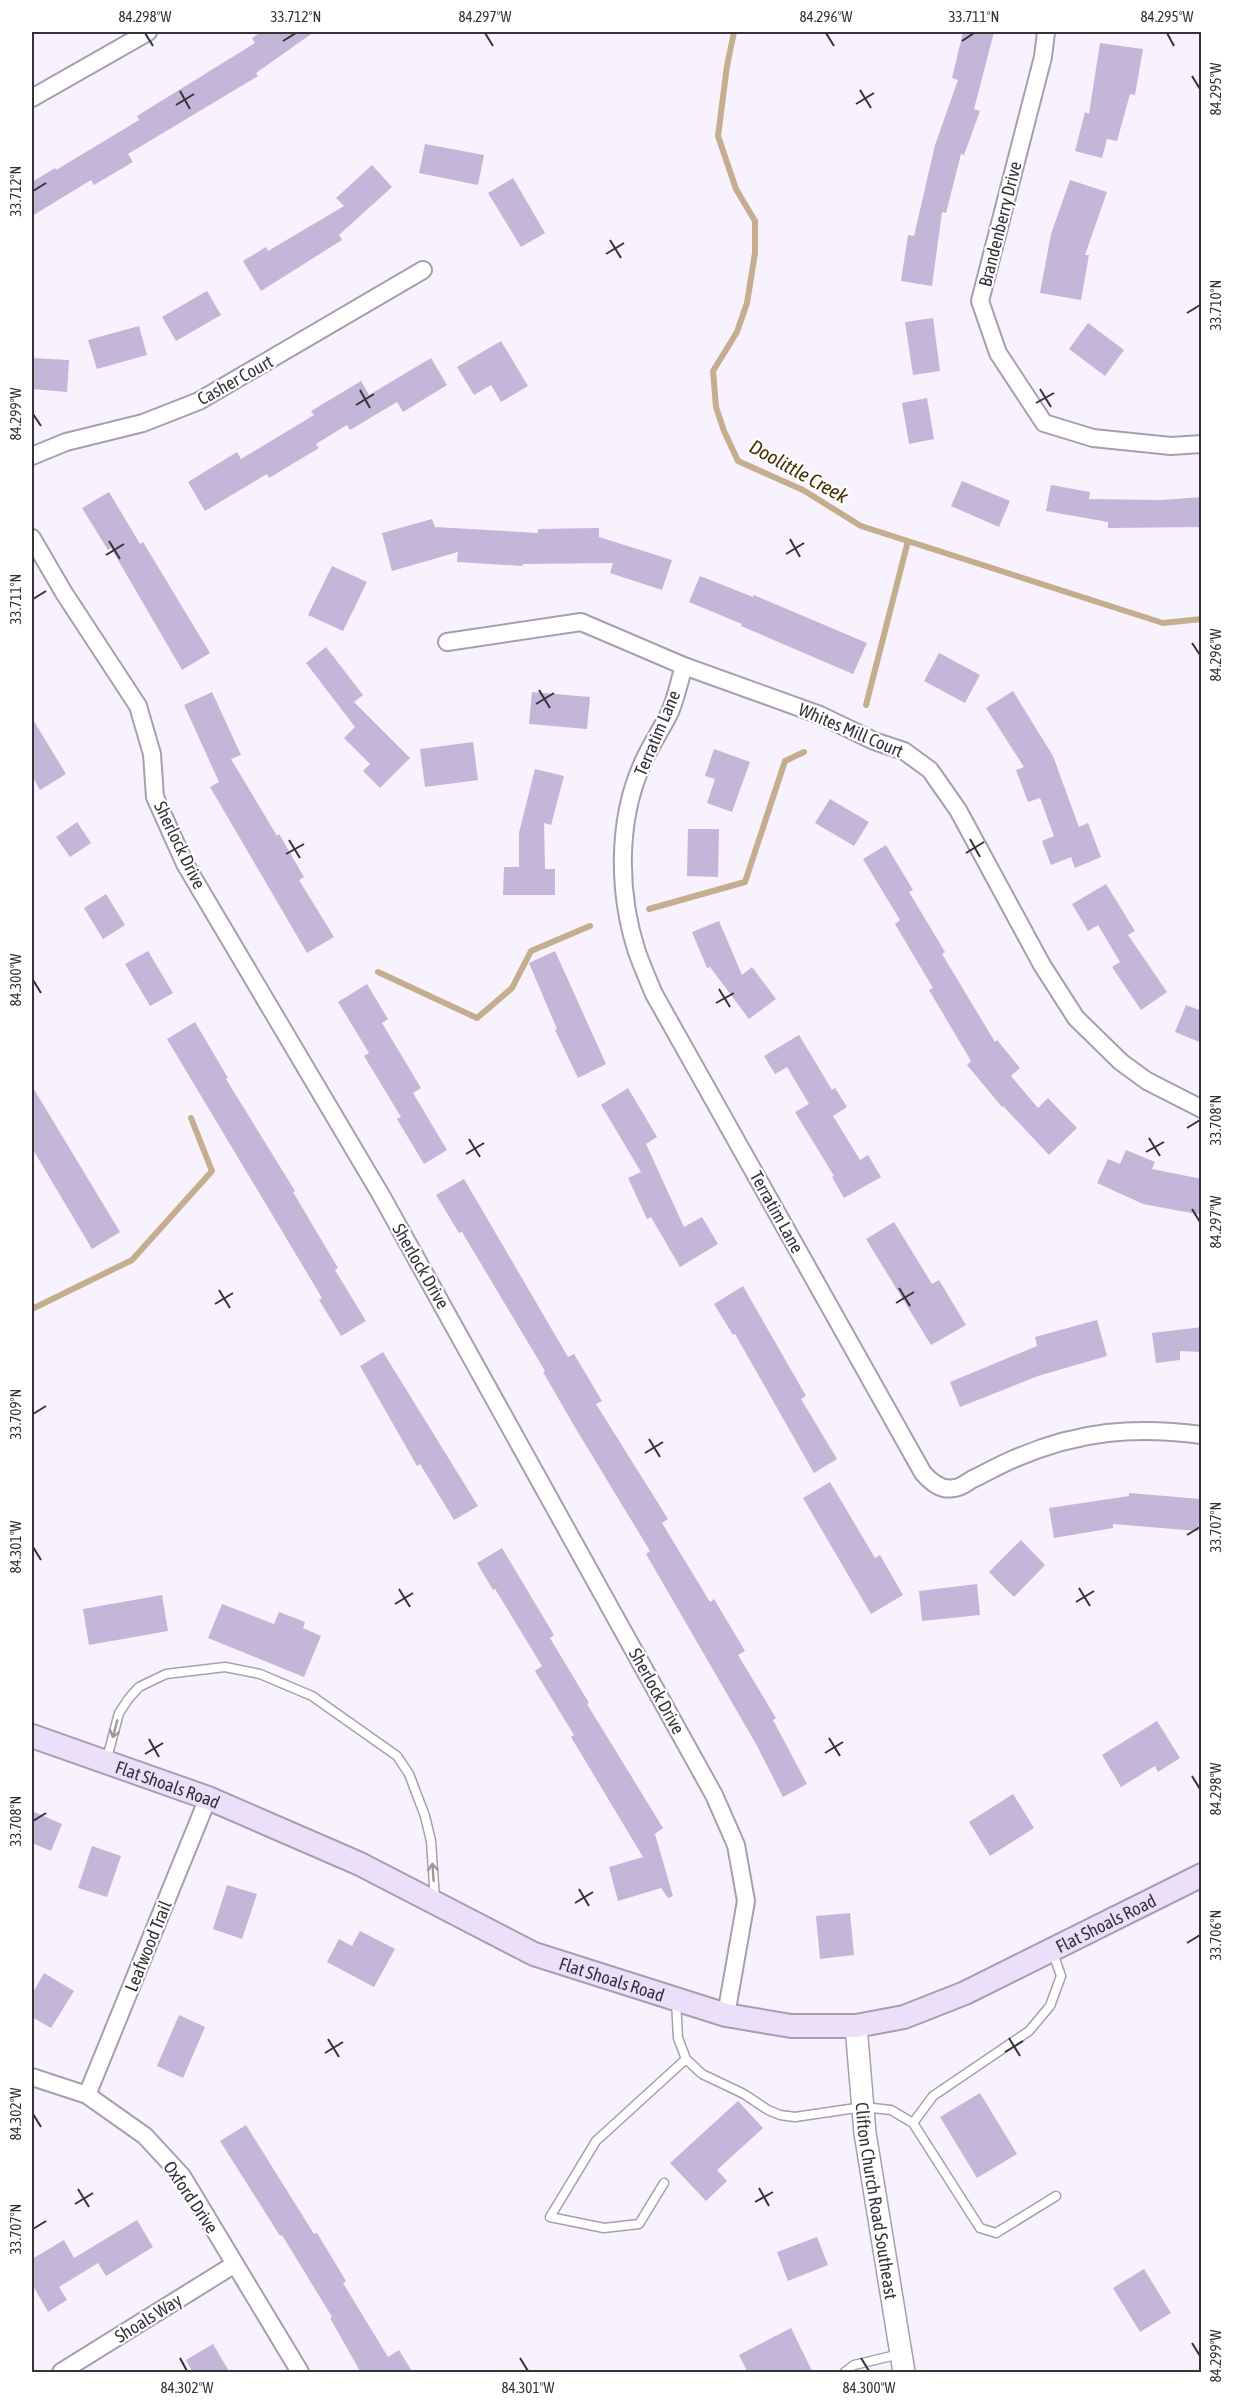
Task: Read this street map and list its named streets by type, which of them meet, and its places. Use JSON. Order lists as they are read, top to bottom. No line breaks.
{"streets":{"main road":["Flat Shoals Road"],"street":["Brandenberry Drive","Casher Court","Whites Mill Court","Terratim Lane","Sherlock Drive","Leafwood Trail","Oxford Drive","Clifton Church Road Southeast","Shoals Way"]},"crossings":[["Whites Mill Court","Terratim Lane"],["Sherlock Drive","Flat Shoals Road"],["Flat Shoals Road","Leafwood Trail"],["Flat Shoals Road","Clifton Church Road Southeast"],["Leafwood Trail","Oxford Drive"],["Oxford Drive","Shoals Way"]],"water":["Doolittle Creek"],"coordinates":["84.298°W","33.712°N","84.297°W","84.296°W","33.711°N","84.295°W","33.710°N","84.299°W","84.300°W","33.708°N","33.709°N","33.707°N","84.301°W","33.706°N","84.302°W"]}
